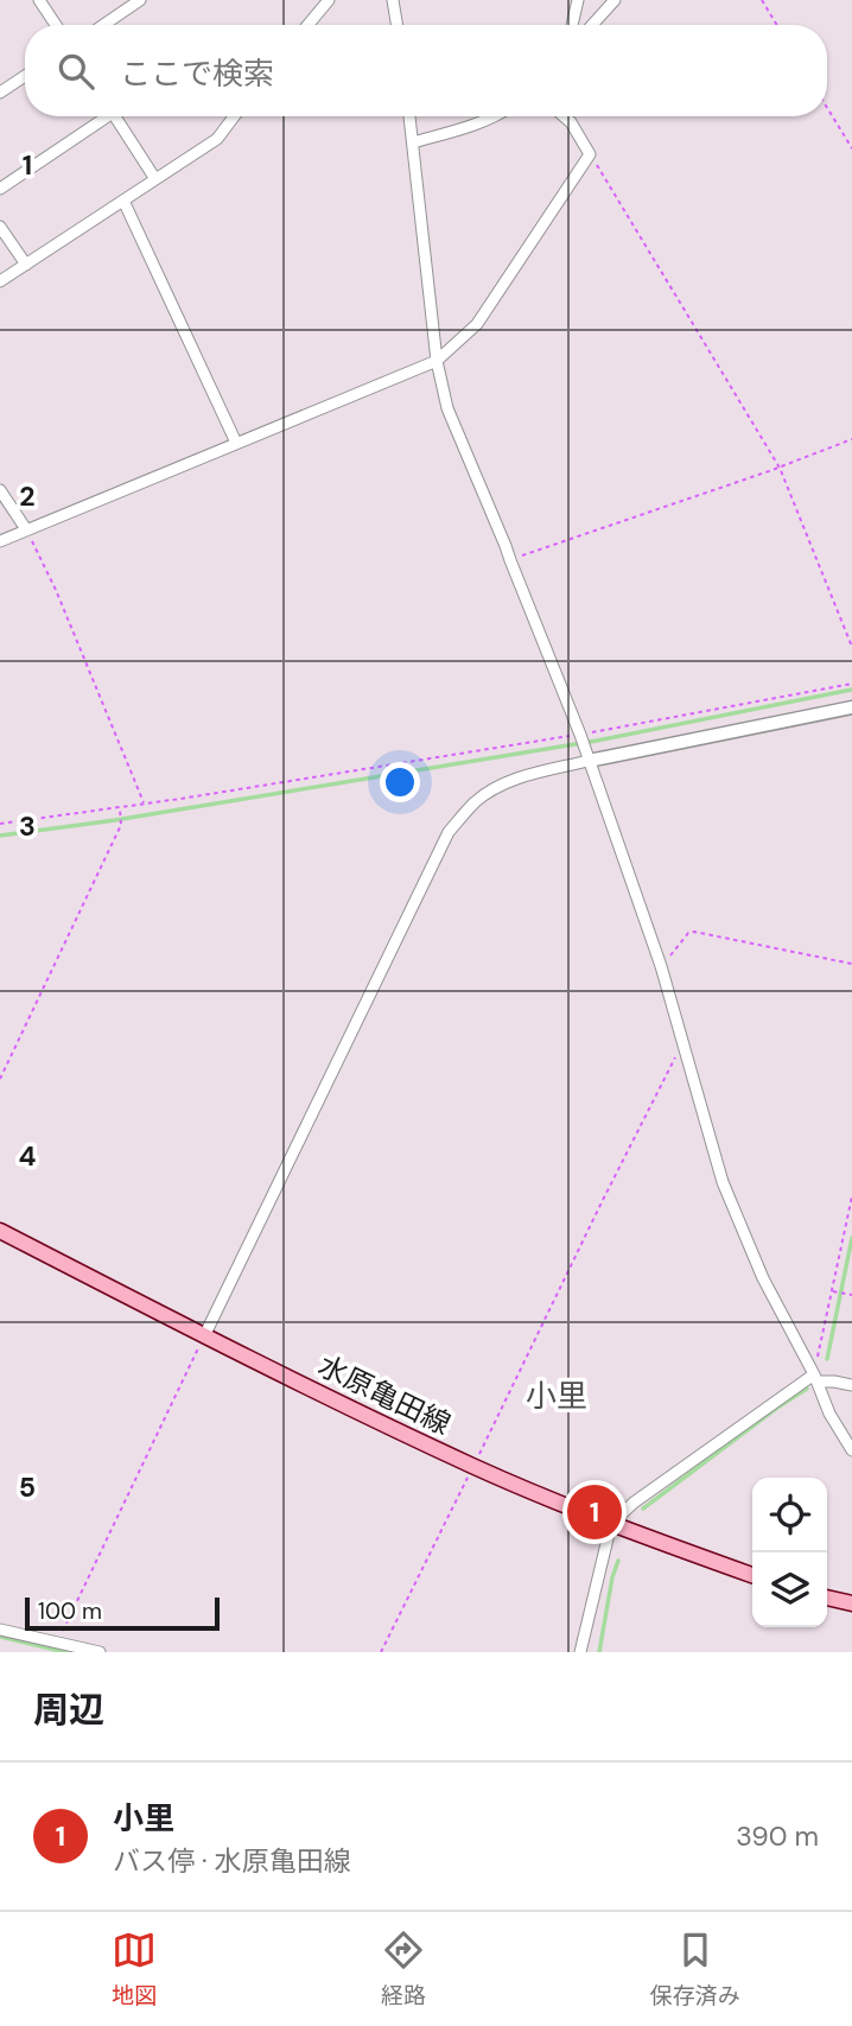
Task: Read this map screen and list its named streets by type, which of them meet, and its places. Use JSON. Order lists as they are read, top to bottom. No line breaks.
{"streets":{"main road":["水原亀田線"]},"districts":["小里"],"scale_bar":"100 m","page":{"search":"ここで検索","pins":"1","scale":"100 m","heading":"周辺","list":[{"mark":"1","name":"小里","note":"バス停 · 水原亀田線","value":"390 m"}],"nav":["地図","経路","保存済み"]},"grid":{"rows":["1","2","3","4","5"]}}
